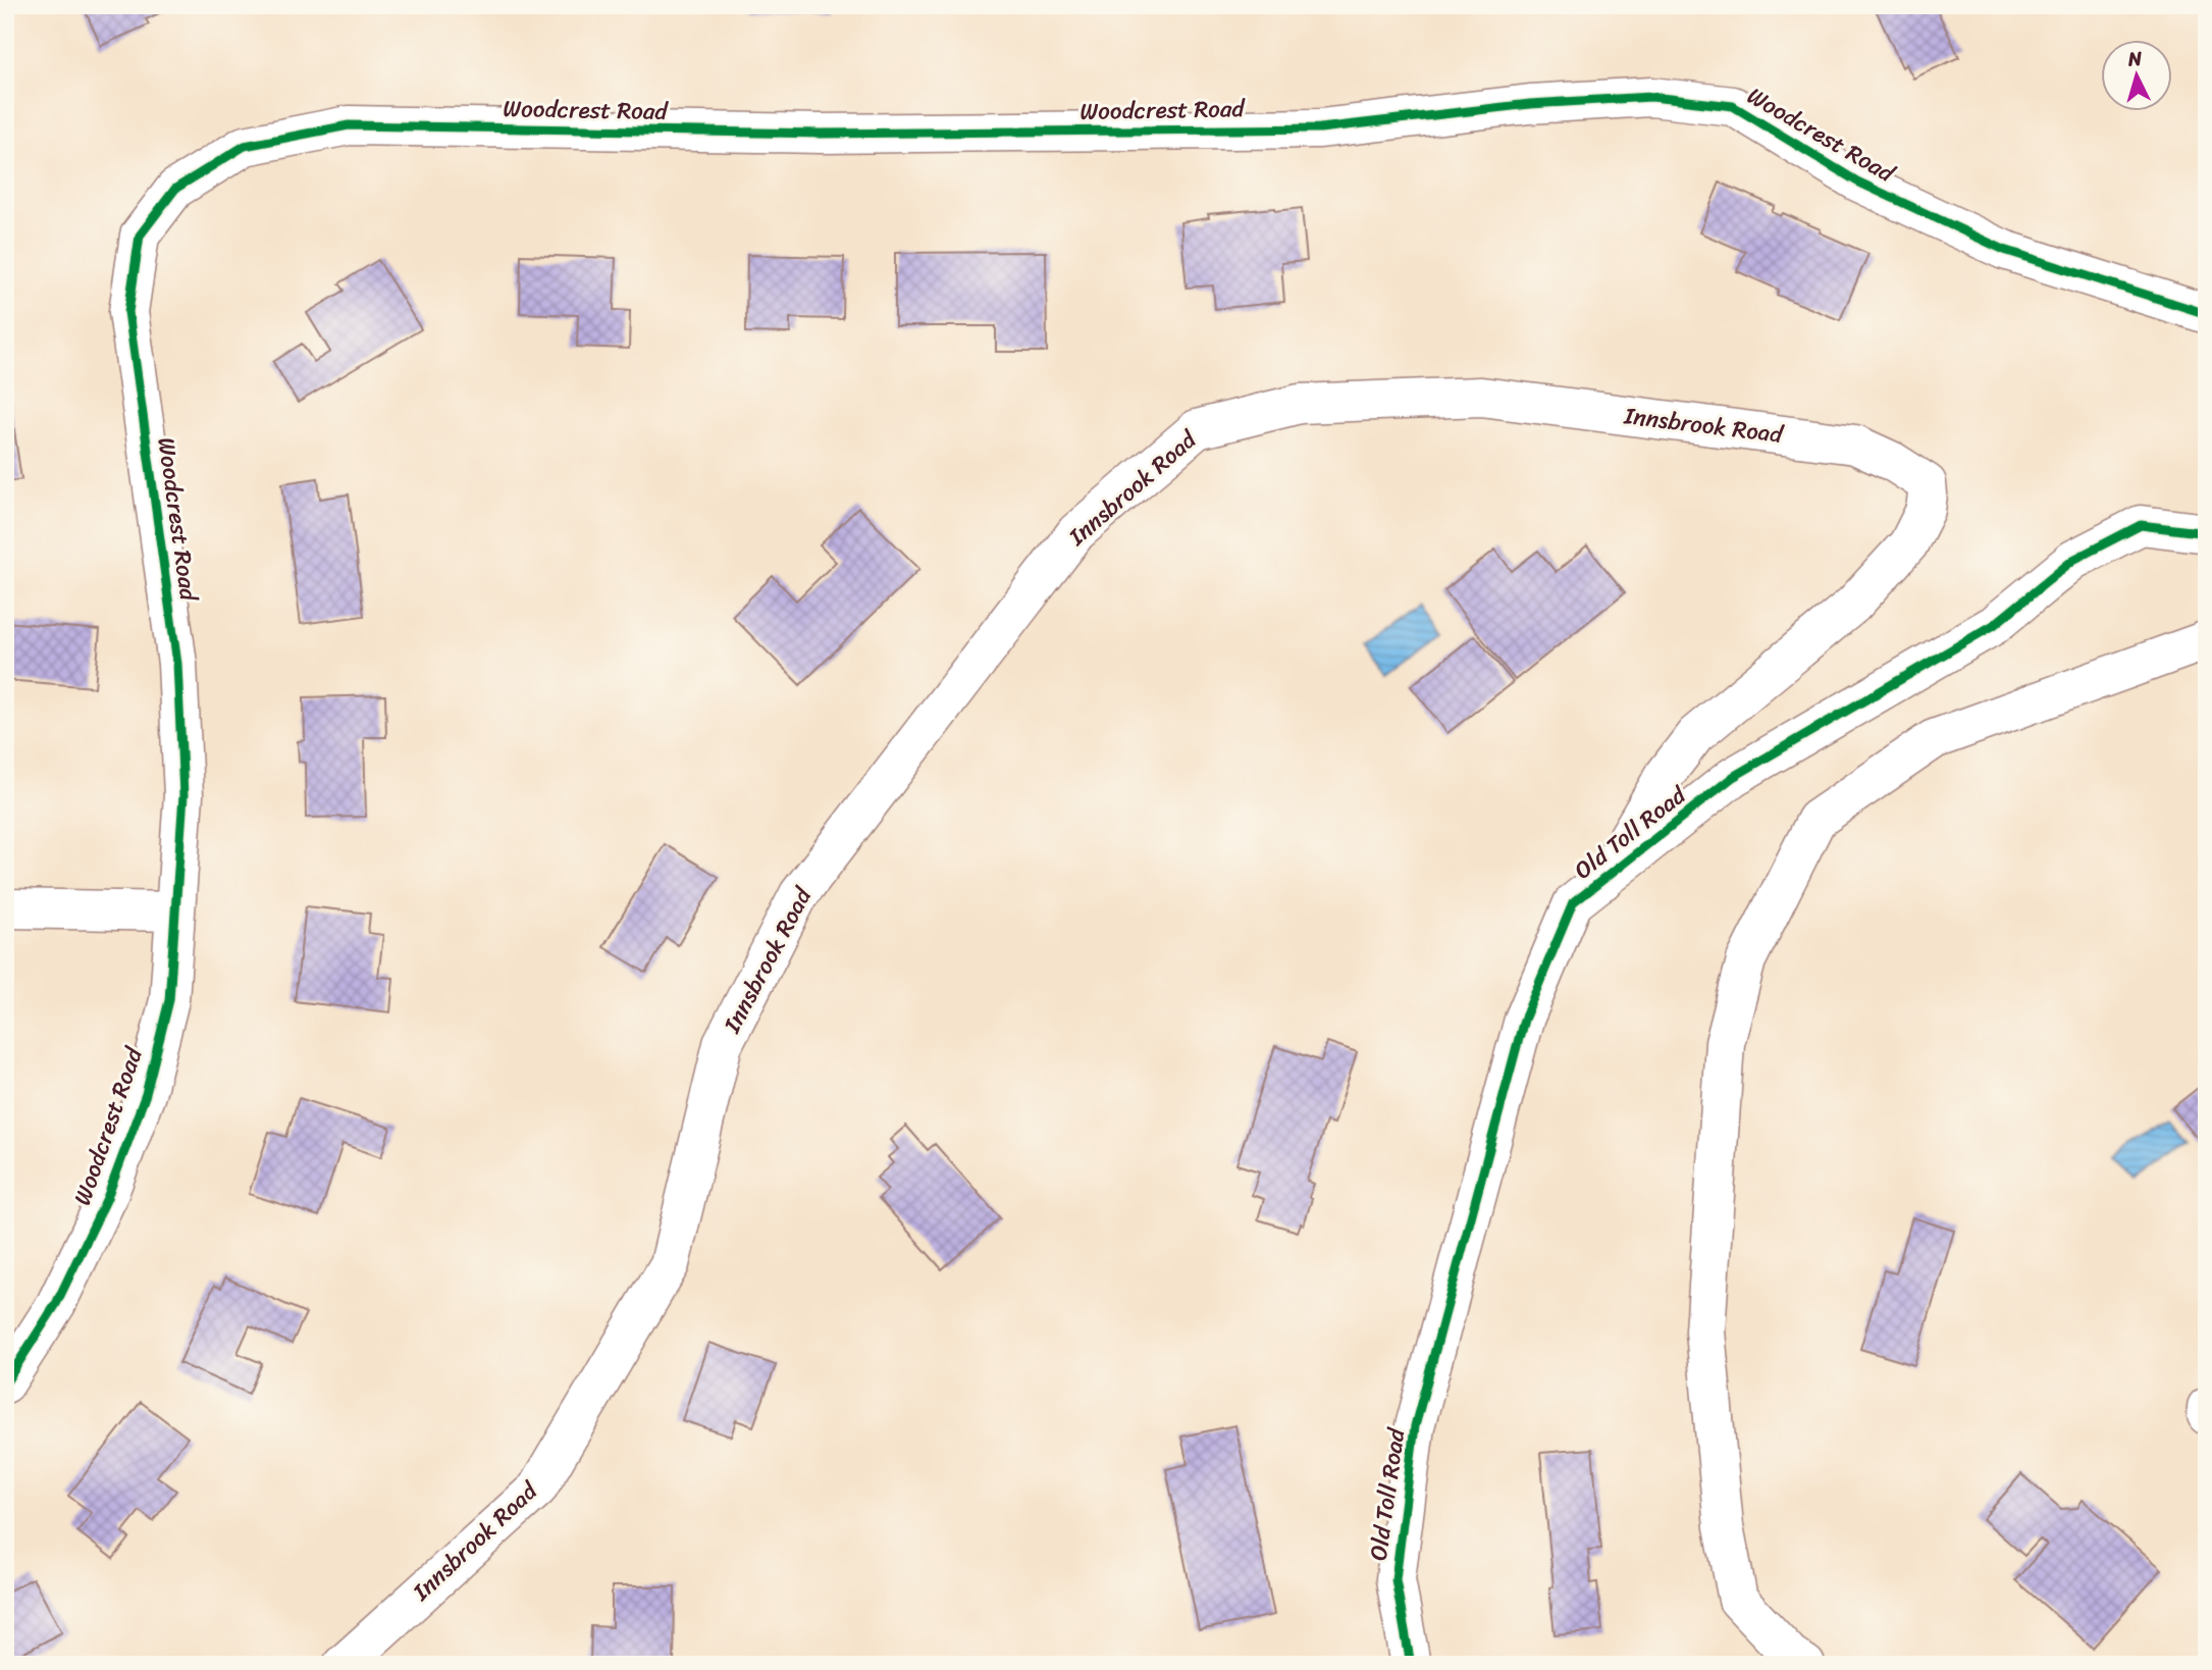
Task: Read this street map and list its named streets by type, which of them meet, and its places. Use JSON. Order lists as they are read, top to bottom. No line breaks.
{"streets":{"street":["Woodcrest Road","Innsbrook Road","Old Toll Road"]},"crossings":[["Innsbrook Road","Old Toll Road"]],"north":"top"}
